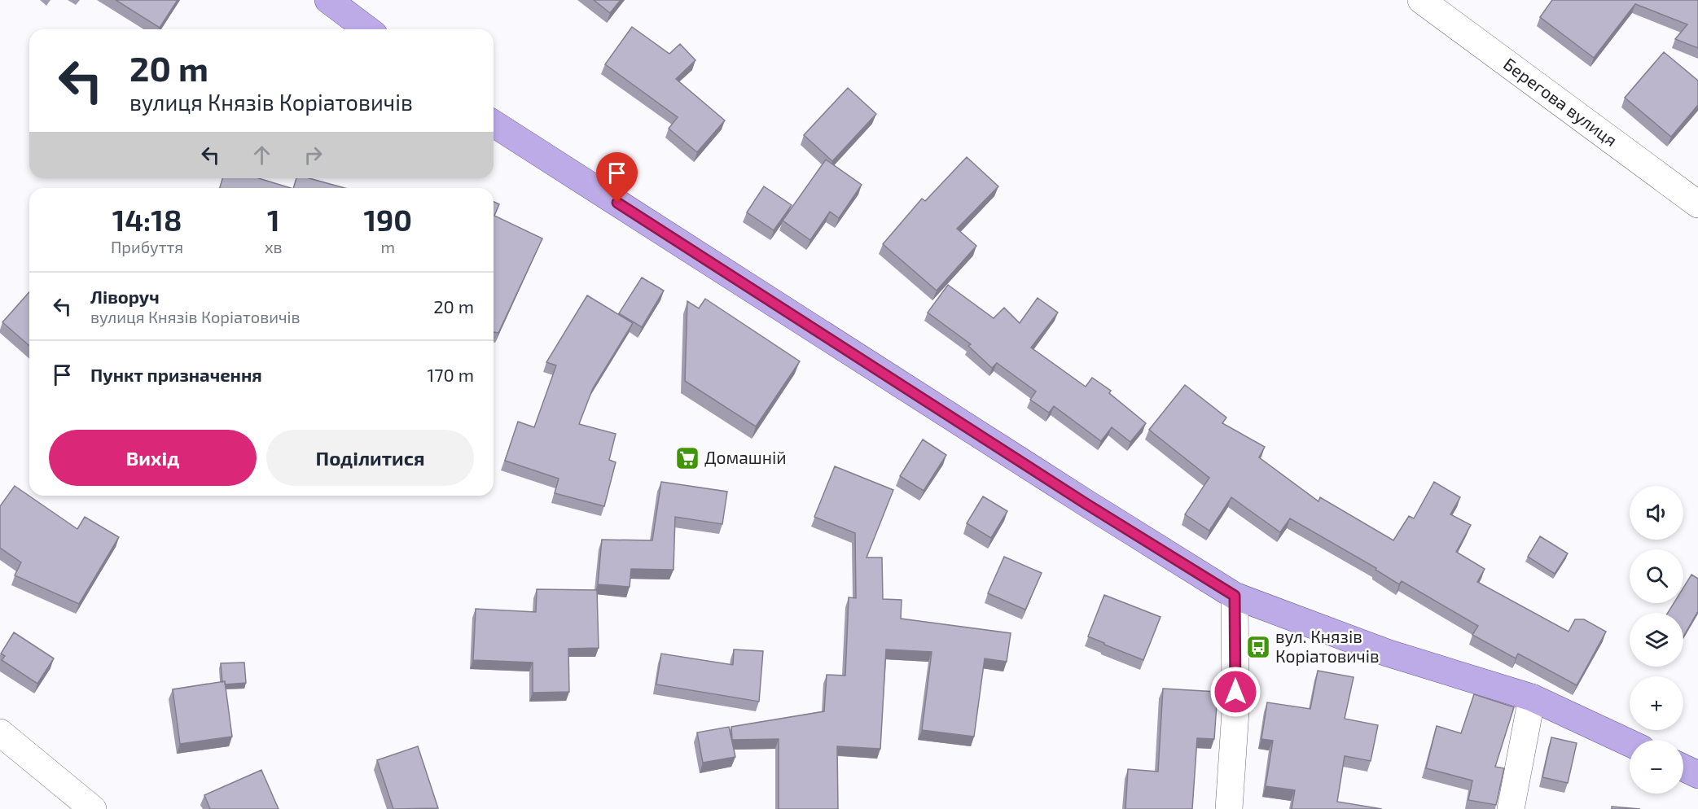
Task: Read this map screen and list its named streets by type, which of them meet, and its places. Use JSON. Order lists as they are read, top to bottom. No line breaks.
{"streets":{"street":["Берегова вулиця"]},"places":{"supermarket":["Домашній"],"bus stop":["вул. Князів Коріатовичів"]},"page":{"turn":["20 m","вулиця Князів Коріатовичів"],"eta":["14:18","Прибуття","1","хв","190","m"],"list":[{"name":"Ліворуч","note":"вулиця Князів Коріатовичів","value":"20 m"},{"name":"Пункт призначення","value":"170 m"}],"buttons":["Вихід","Поділитися"],"map_buttons":["+","−"]}}
